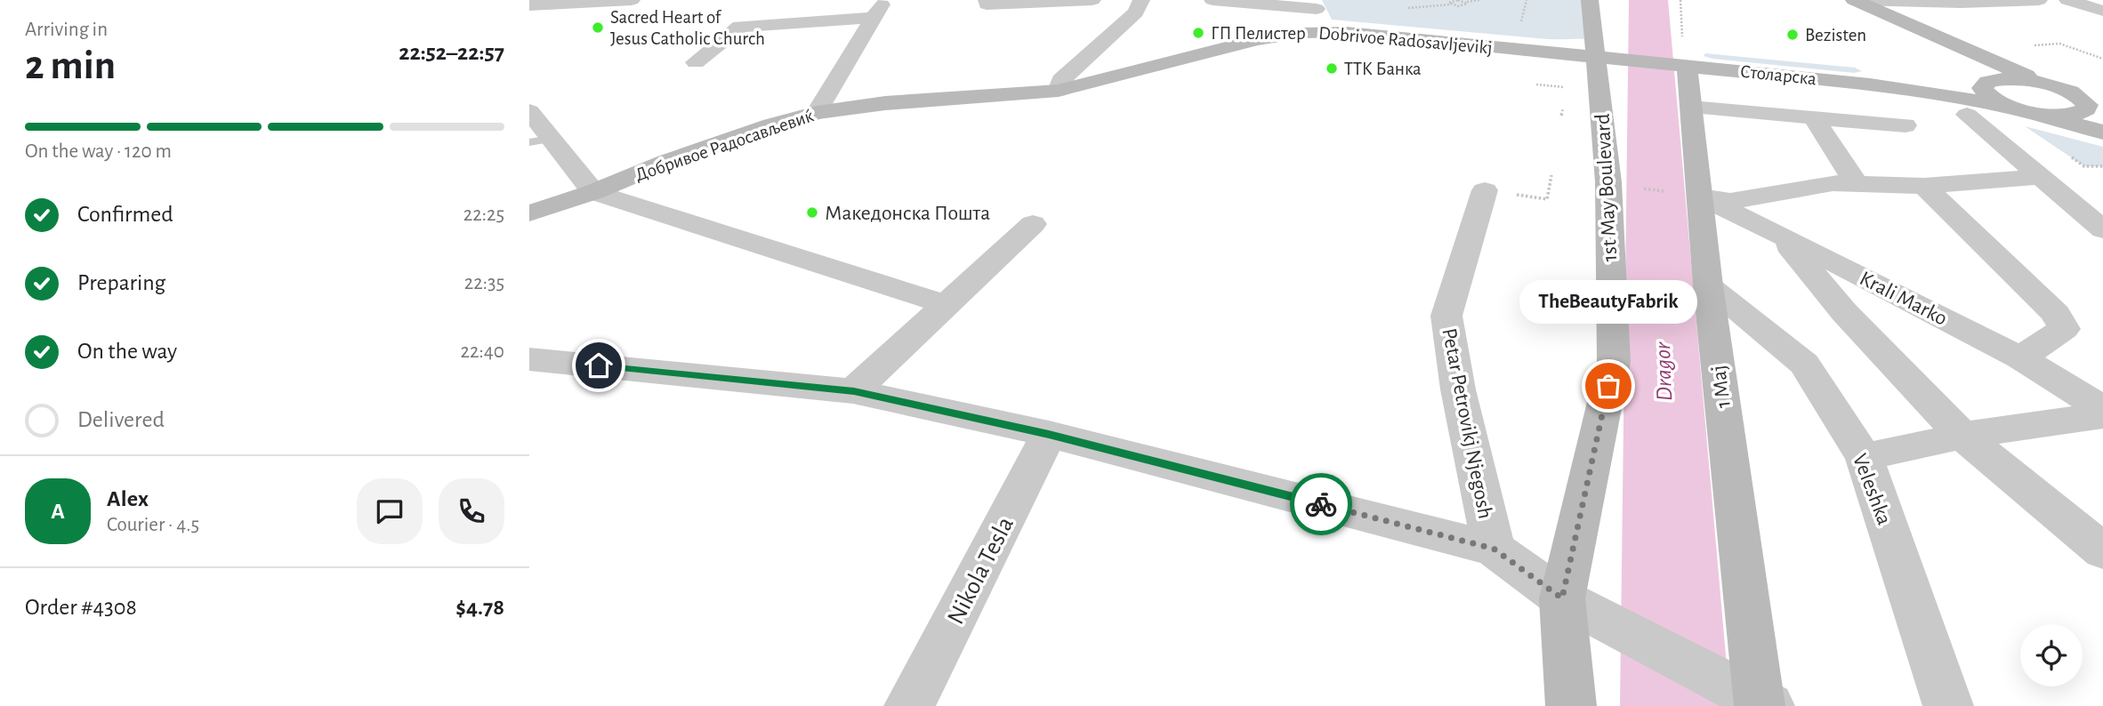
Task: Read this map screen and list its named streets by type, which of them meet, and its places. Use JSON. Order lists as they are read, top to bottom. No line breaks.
{"streets":{"street":["Столарска","Добривое Радосављевиќ","1st May Boulevard","Krali Marko","1 Maj","Petar Petrovikj Njegosh","Veleshka","Nikola Tesla"]},"crossings":[["Столарска","Добривое Радосављевиќ"],["Столарска","1st May Boulevard"],["Столарска","1 Maj"],["Добривое Радосављевиќ","1st May Boulevard"],["Krali Marko","1 Maj"],["1 Maj","Veleshka"]],"water":["Dragor"],"places":["Sacred Heart of Jesus Catholic Church","ГП Пелистер","Bezisten","ТТК Банка","Македонска Пошта","TheBeautyFabrik"],"page":{"heading":["2 min","Arriving in","22:52–22:57"],"panel":["Alex","Courier · 4.5","Order #4308","$4.78"],"bar":"On the way · 120 m","list":[["Confirmed","22:25"],["Preparing","22:35"],["On the way","22:40"],"Delivered"],"bubble":"TheBeautyFabrik","round":"A"}}
